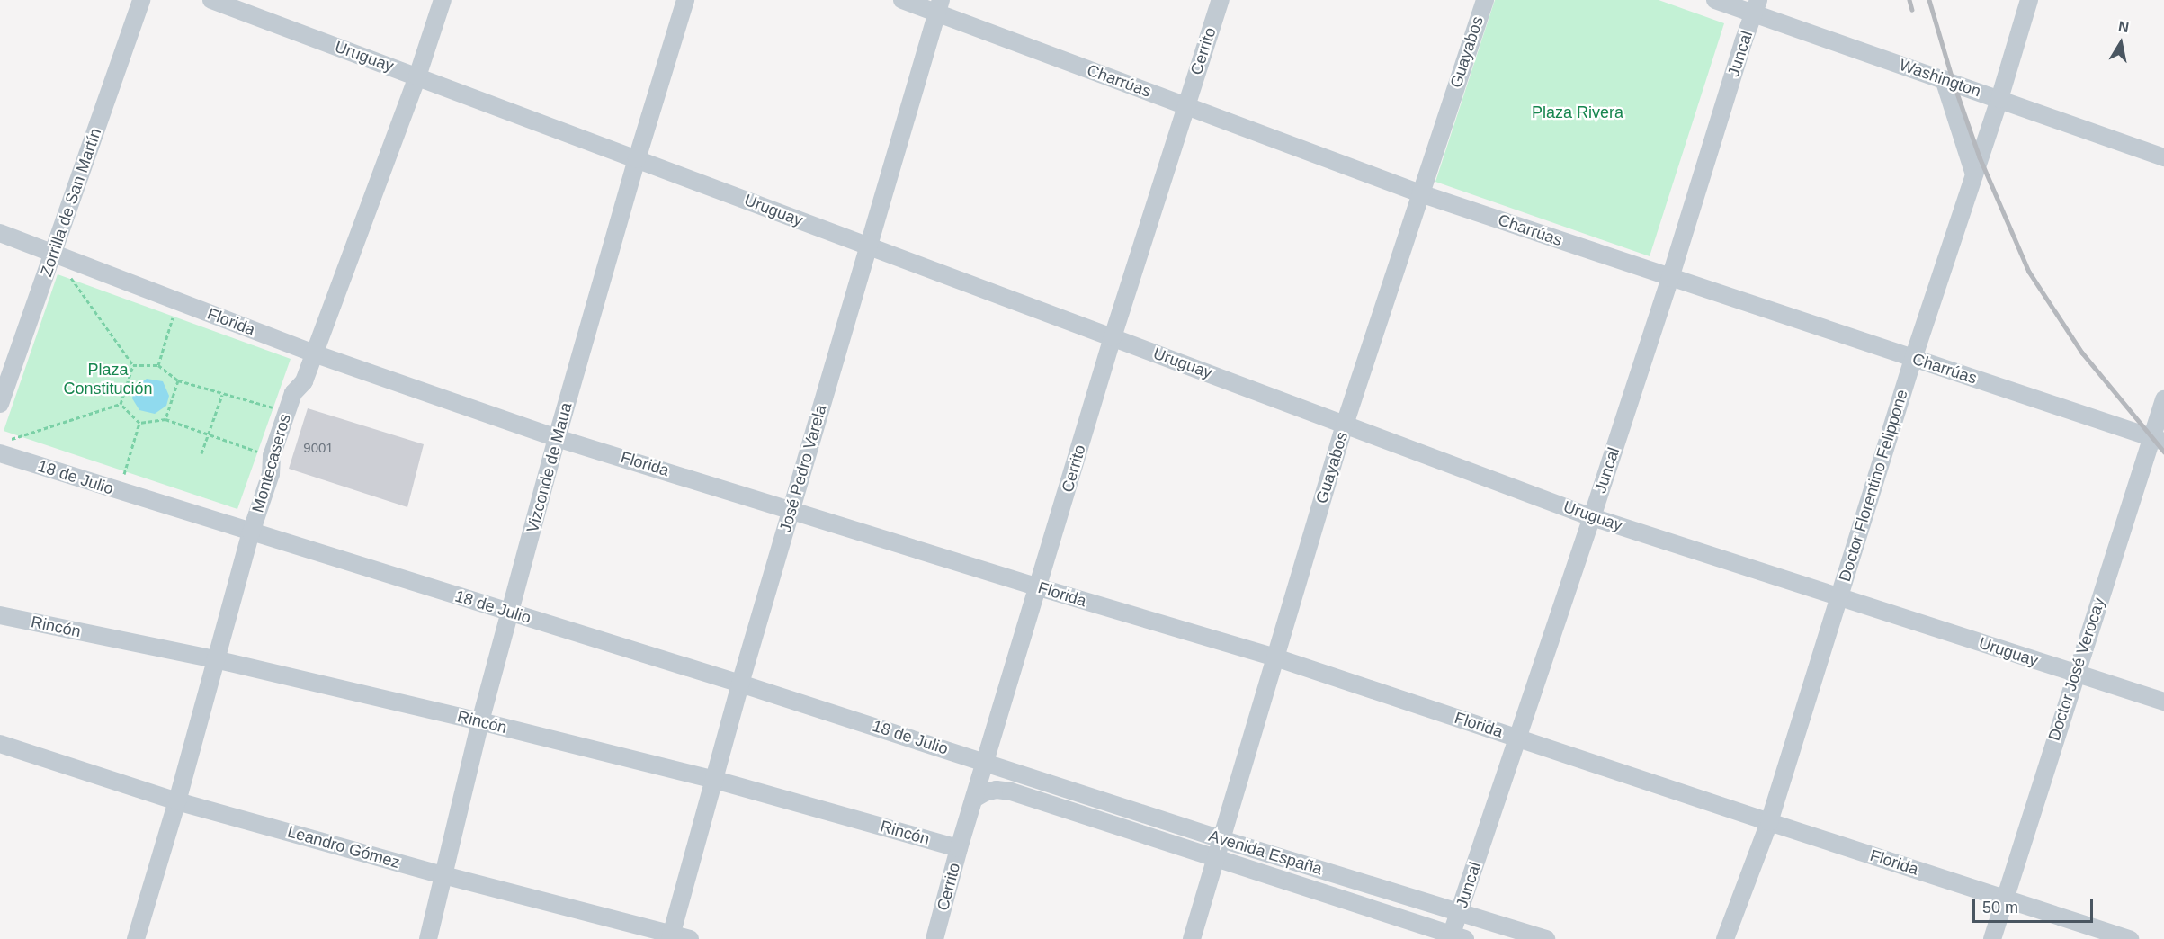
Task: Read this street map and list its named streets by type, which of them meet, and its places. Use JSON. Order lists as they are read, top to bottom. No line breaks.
{"streets":{"street":["Cerrito","Guayabos","Juncal","Uruguay","Washington","Charrúas","Zorrilla de San Martín","Florida","Montecaseros","Vizconde de Maua","José Pedro Varela","18 de Julio","Doctor Florentino Felippone","Rincón","Doctor José Verocay","Leandro Gómez","Avenida España"]},"crossings":[["Cerrito","Uruguay"],["Cerrito","Charrúas"],["Cerrito","Florida"],["Cerrito","18 de Julio"],["Cerrito","Rincón"],["Cerrito","Avenida España"],["Guayabos","Uruguay"],["Guayabos","Charrúas"],["Guayabos","Florida"],["Guayabos","Avenida España"],["Juncal","Uruguay"],["Juncal","Washington"],["Juncal","Charrúas"],["Juncal","Florida"],["Juncal","Avenida España"],["Uruguay","Montecaseros"],["Uruguay","Vizconde de Maua"],["Uruguay","José Pedro Varela"],["Uruguay","Doctor Florentino Felippone"],["Uruguay","Doctor José Verocay"],["Washington","Doctor Florentino Felippone"],["Charrúas","José Pedro Varela"],["Charrúas","Doctor Florentino Felippone"],["Charrúas","Doctor José Verocay"],["Zorrilla de San Martín","Florida"],["Florida","Montecaseros"],["Florida","Vizconde de Maua"],["Florida","José Pedro Varela"],["Florida","Doctor Florentino Felippone"],["Florida","Doctor José Verocay"],["Montecaseros","18 de Julio"],["Montecaseros","Rincón"],["Montecaseros","Leandro Gómez"],["Vizconde de Maua","18 de Julio"],["Vizconde de Maua","Rincón"],["Vizconde de Maua","Leandro Gómez"],["José Pedro Varela","18 de Julio"],["José Pedro Varela","Rincón"],["José Pedro Varela","Leandro Gómez"],["18 de Julio","Avenida España"]],"parks":["Plaza Rivera","Plaza Constitución"],"house_numbers":["9001"],"scale_bar":"50 m","north":"top"}
